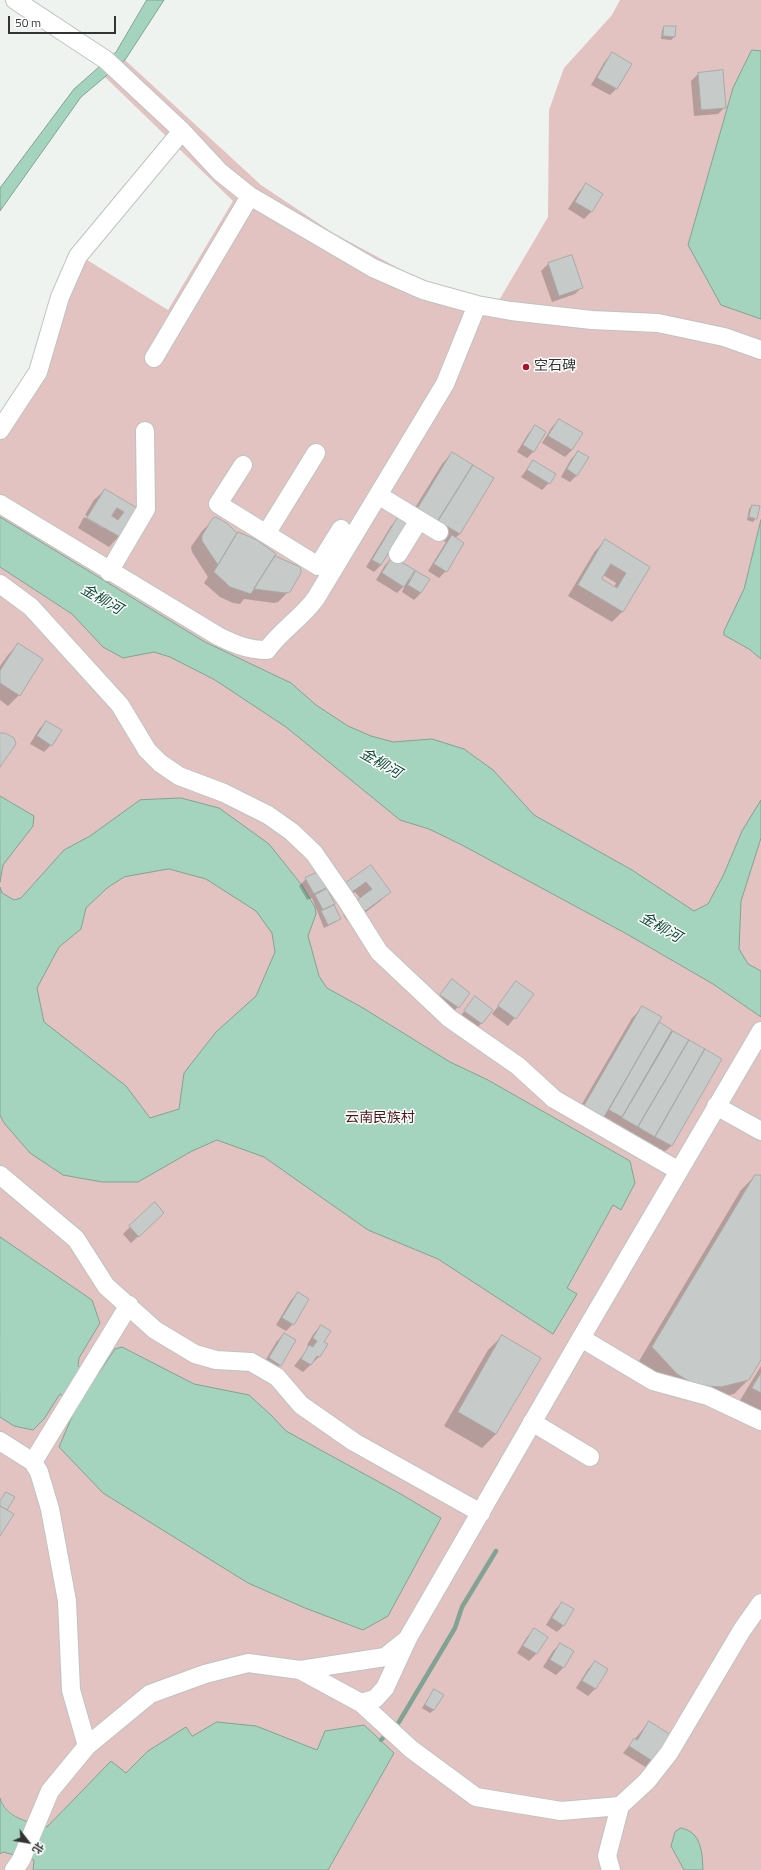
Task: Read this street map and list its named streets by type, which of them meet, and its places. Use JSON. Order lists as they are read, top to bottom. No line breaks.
{"water":["金柳河"],"parks":["云南民族村"],"places":["空石碑"],"scale_bar":"50 m","north":"bottom right"}
